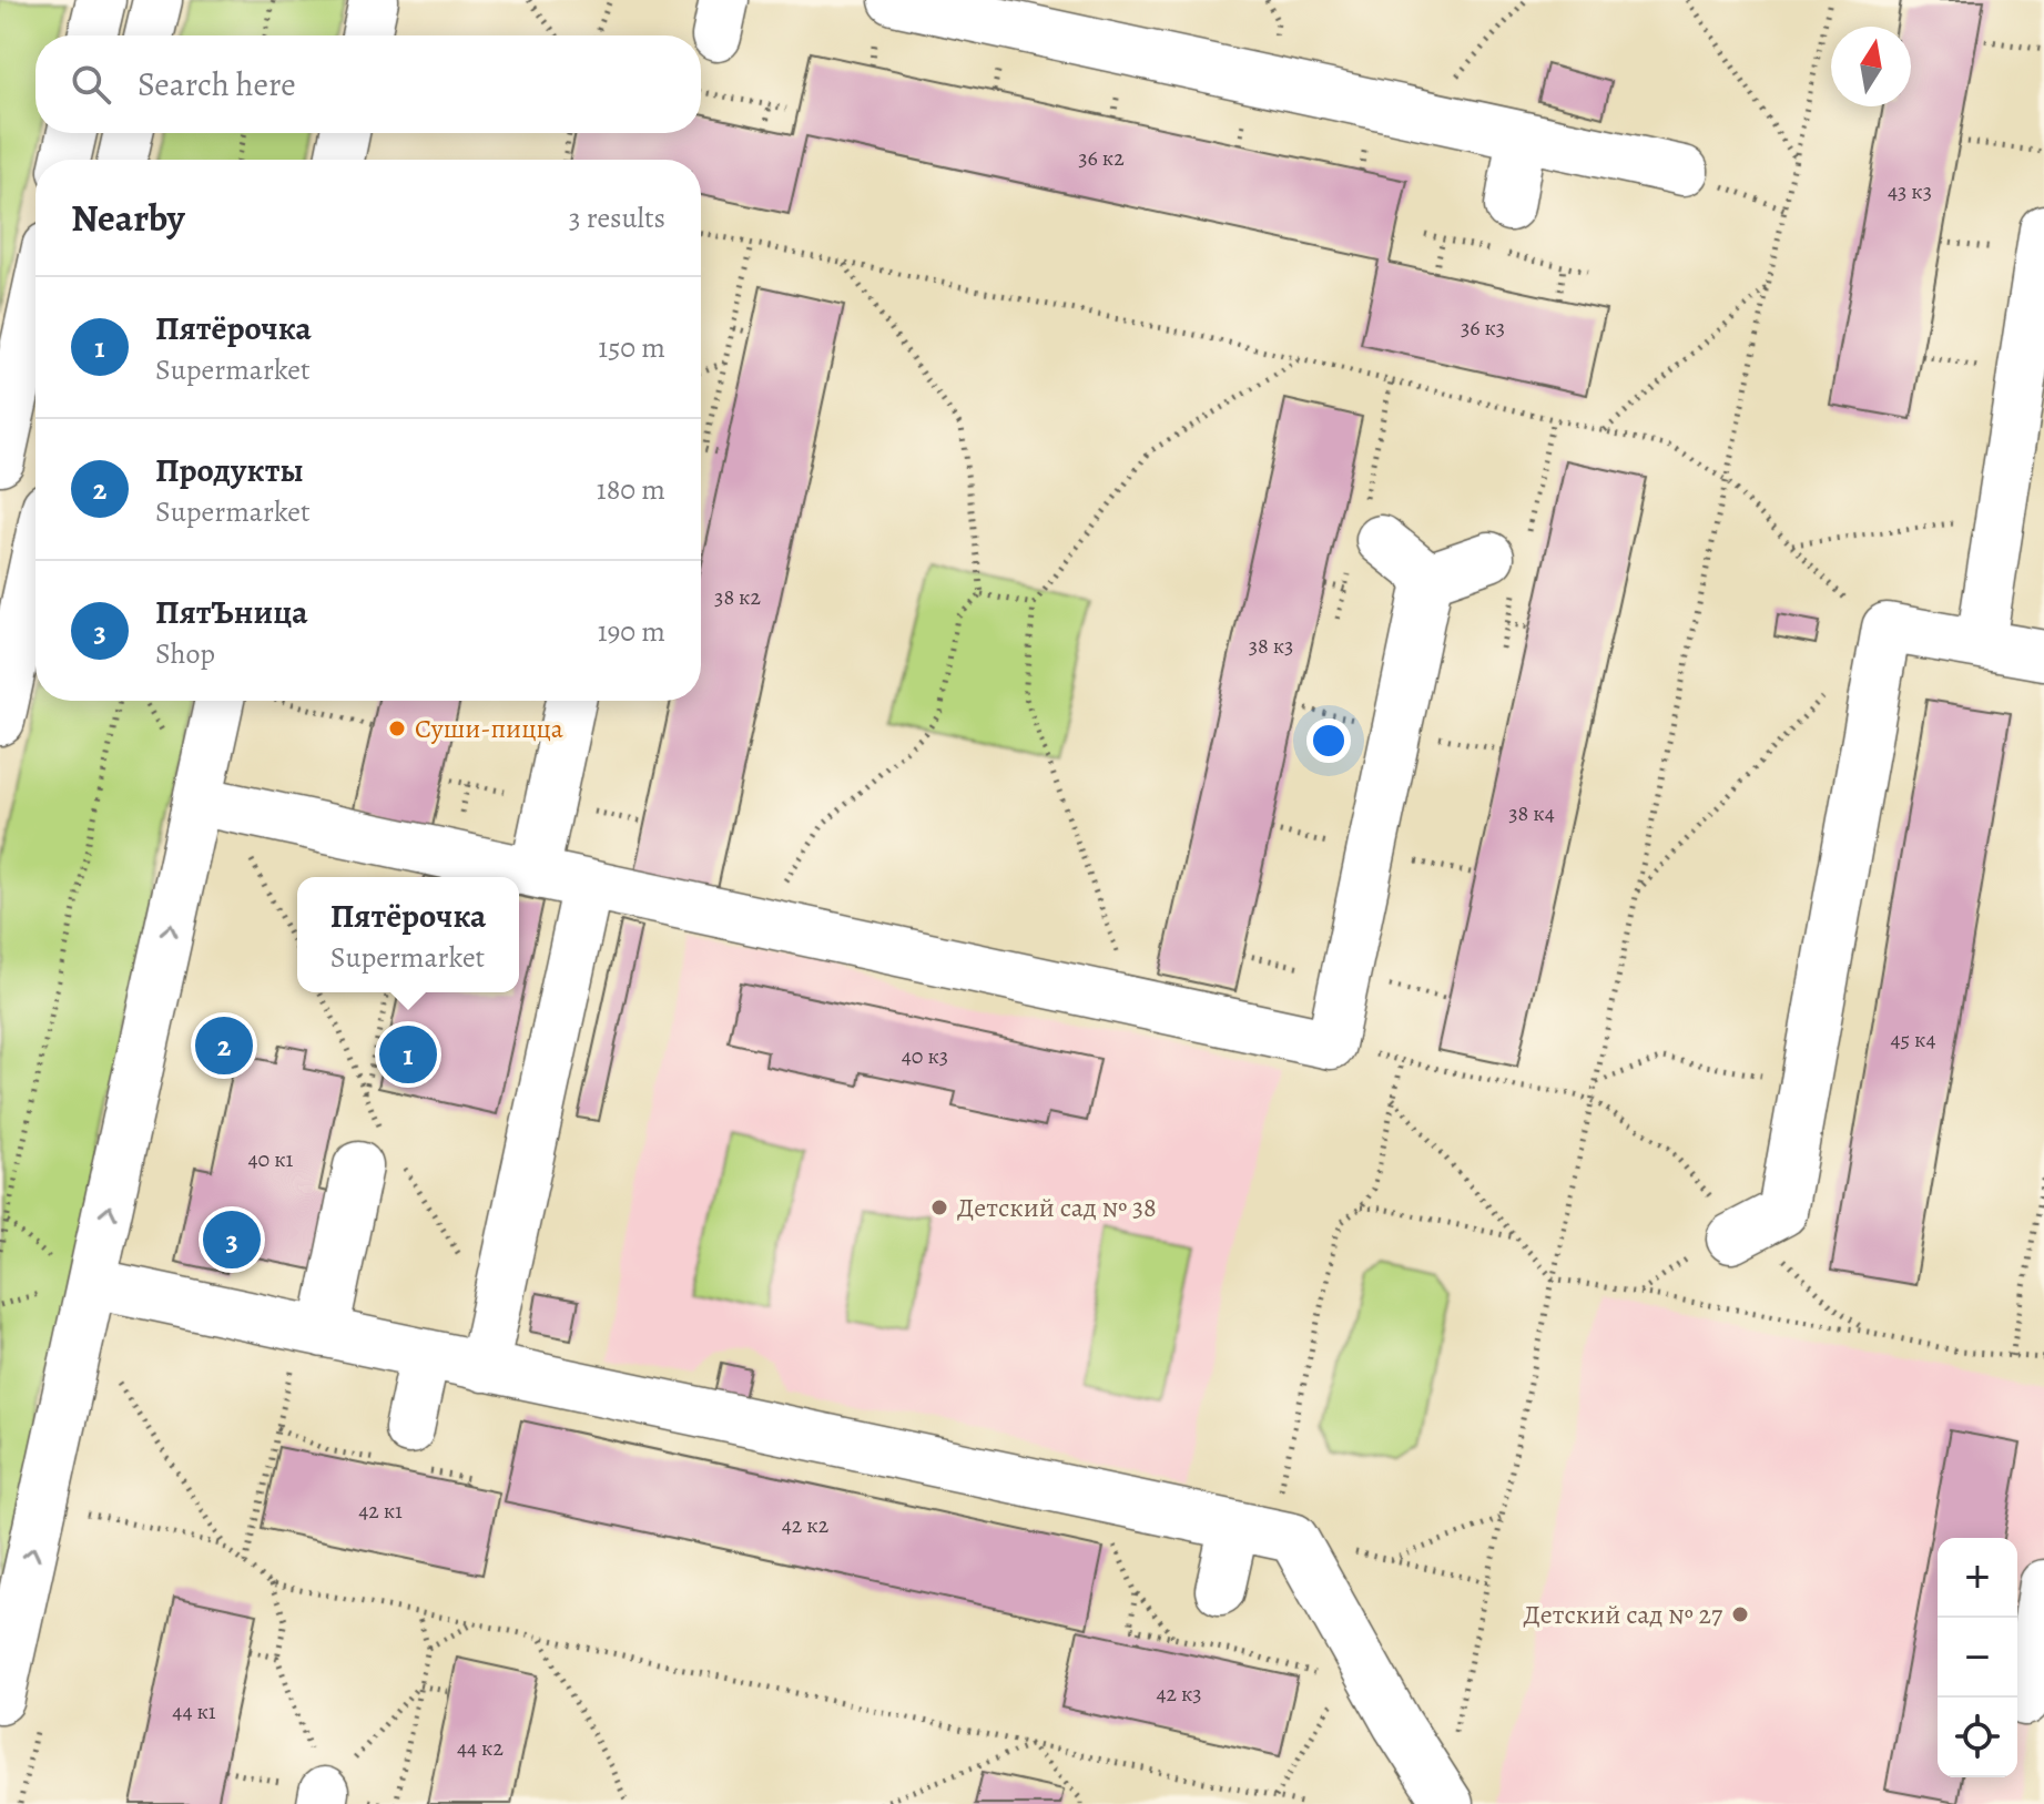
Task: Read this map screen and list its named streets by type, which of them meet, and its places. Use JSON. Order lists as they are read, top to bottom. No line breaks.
{"places":["Суши-пицца","Детский сад № 38","Детский сад № 27"],"house_numbers":["36 к2","43 к3","36 к3","38 к2","38 к3","38 к4","45 к4","40 к3","40 к1","42 к1","42 к2","42 к3","44 к1","44 к2"],"north":"top","page":{"search":"Search here","heading":["Nearby","3 results"],"list":[{"mark":"1","name":"Пятёрочка","note":"Supermarket","value":"150 m"},{"mark":"2","name":"Продукты","note":"Supermarket","value":"180 m"},{"mark":"3","name":"ПятЪница","note":"Shop","value":"190 m"}],"popup":["Пятёрочка","Supermarket"],"pins":["2","1","3"],"map_buttons":["+","−"]}}
